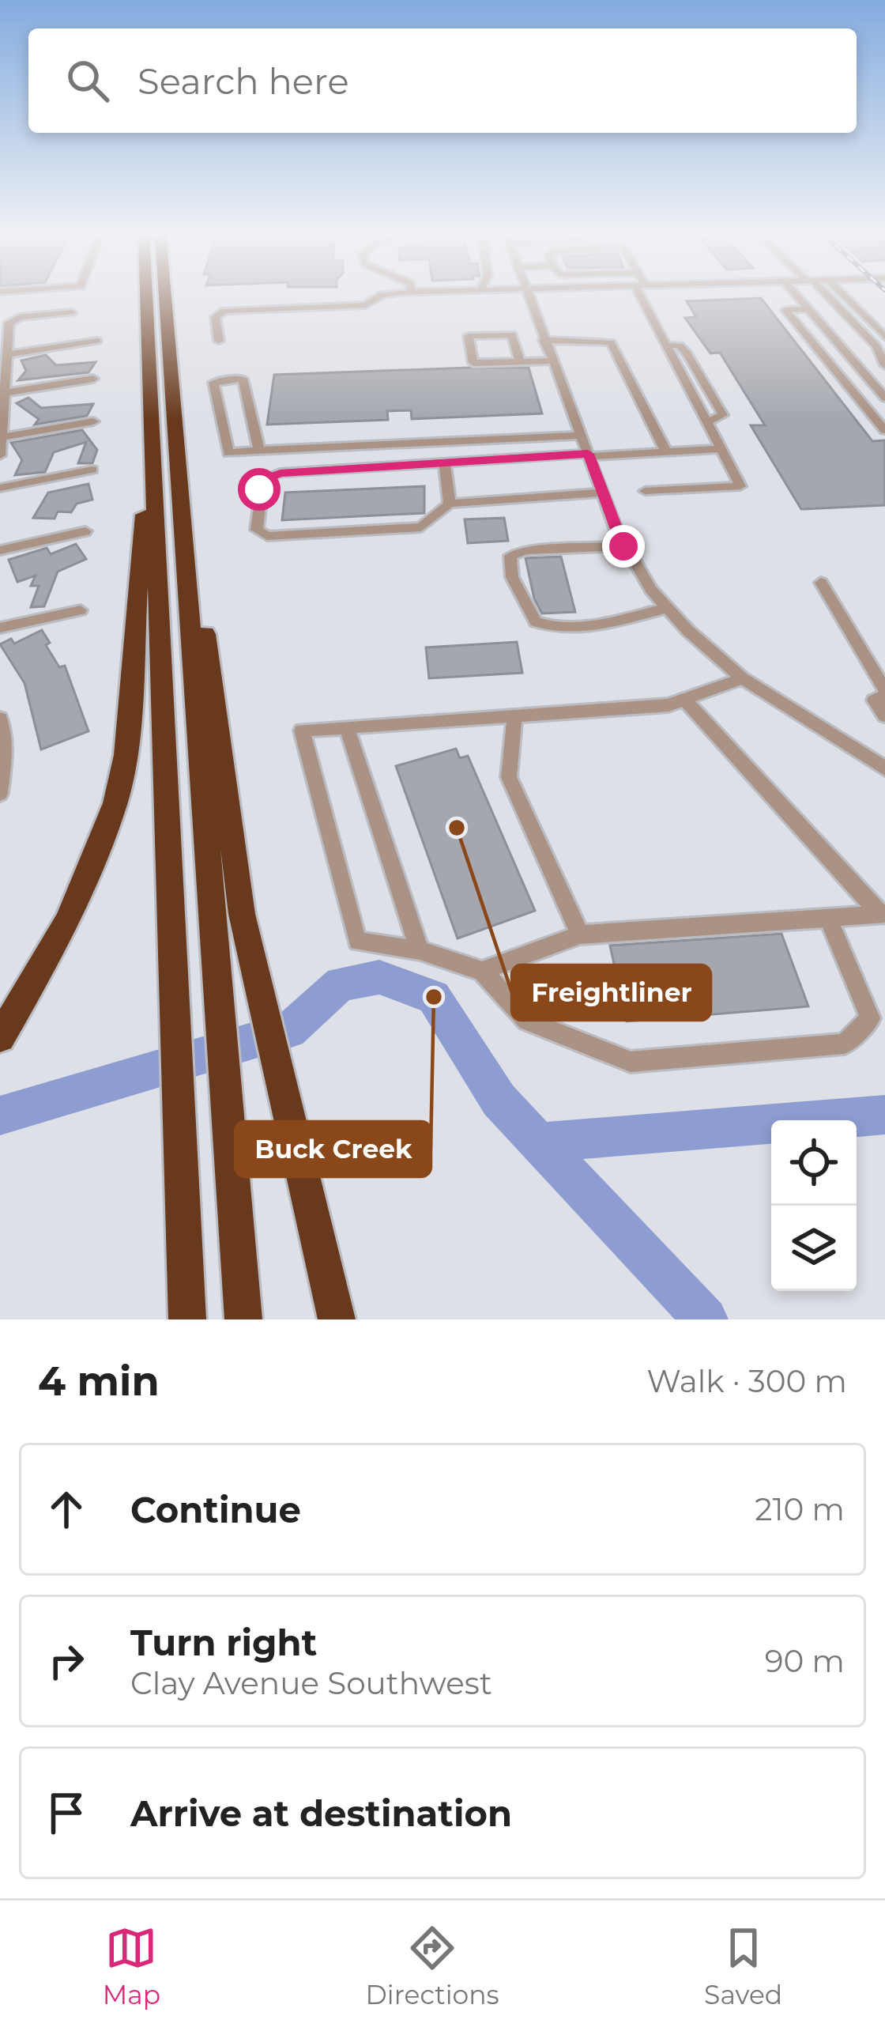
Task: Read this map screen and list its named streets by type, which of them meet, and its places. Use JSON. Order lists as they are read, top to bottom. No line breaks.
{"places":["Freightliner","Buck Creek"],"page":{"search":"Search here","heading":["4 min","Walk · 300 m"],"list":[["Continue","210 m"],["Turn right","Clay Avenue Southwest","90 m"],"Arrive at destination"],"nav":["Map","Directions","Saved"]}}
